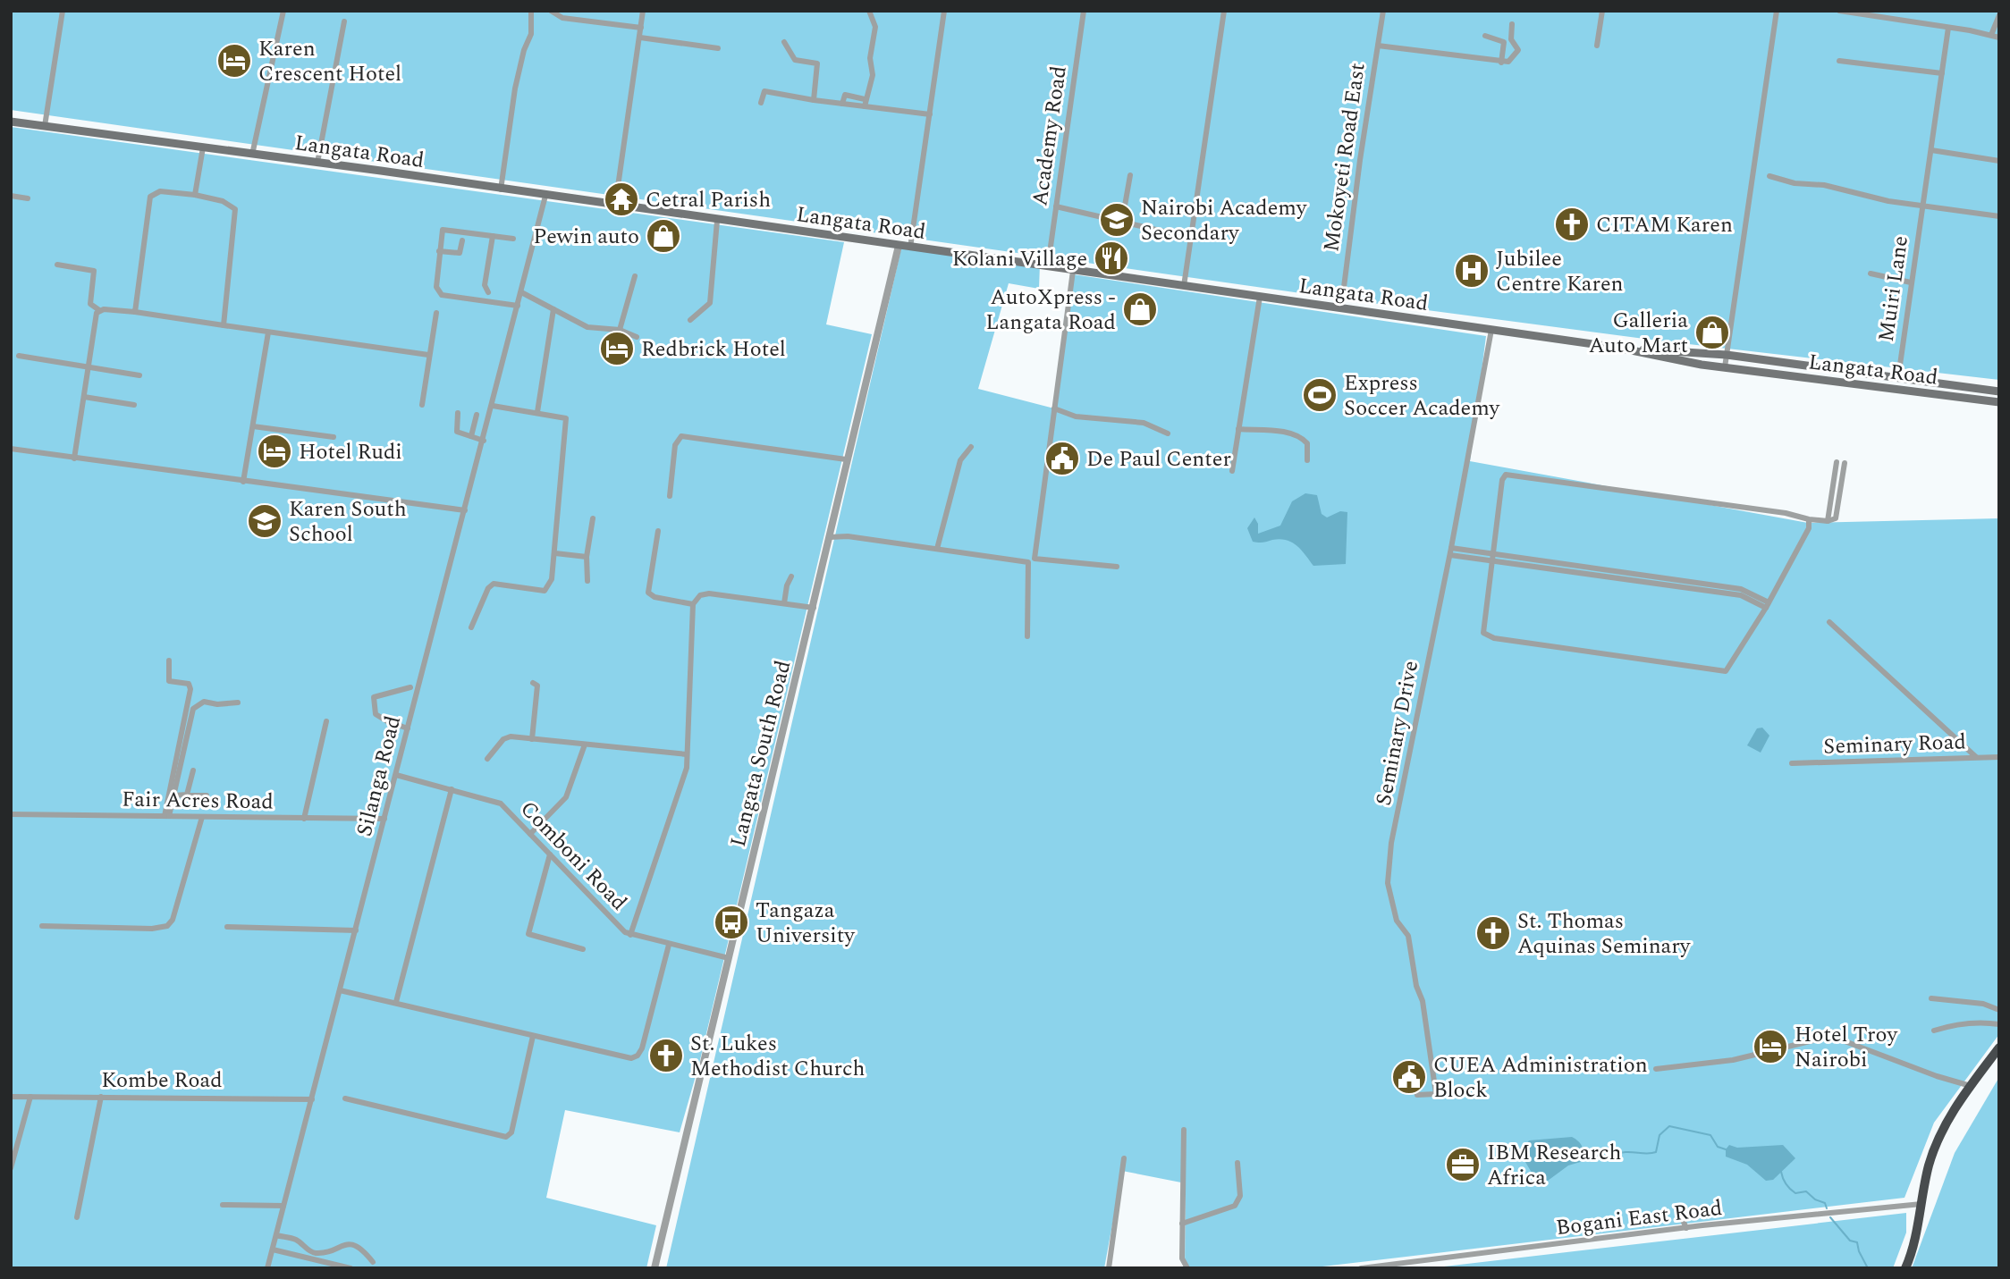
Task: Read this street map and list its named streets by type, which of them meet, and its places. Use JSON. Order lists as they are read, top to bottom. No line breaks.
{"streets":{"main road":["Langata Road"],"street":["Academy Road","Mokoyeti Road East","Muiri Lane","Seminary Drive","Seminary Road","Langata South Road","Silanga Road","Fair Acres Road","Comboni Road","Kombe Road","Bogani East Road"]},"crossings":[["Academy Road","Langata Road"],["Langata Road","Mokoyeti Road East"],["Langata Road","Muiri Lane"],["Langata Road","Seminary Drive"],["Langata Road","Langata South Road"],["Langata Road","Silanga Road"],["Langata South Road","Comboni Road"],["Silanga Road","Fair Acres Road"],["Silanga Road","Comboni Road"],["Silanga Road","Kombe Road"]],"places":{"hotel":["Karen Crescent Hotel","Redbrick Hotel","Hotel Rudi","Hotel Troy Nairobi"],"temple":["Cetral Parish"],"school or university":["Nairobi Academy Secondary","Karen South School"],"church":["CITAM Karen","St. Thomas Aquinas Seminary","St. Lukes Methodist Church"],"shop":["Pewin auto","AutoXpress - Langata Road","Galleria Auto Mart"],"restaurant":["Kolani Village"],"hospital":["Jubilee Centre Karen"],"sports":["Express Soccer Academy"],"public building":["De Paul Center","CUEA Administration Block"],"bus stop":["Tangaza University"],"office":["IBM Research Africa"]}}
